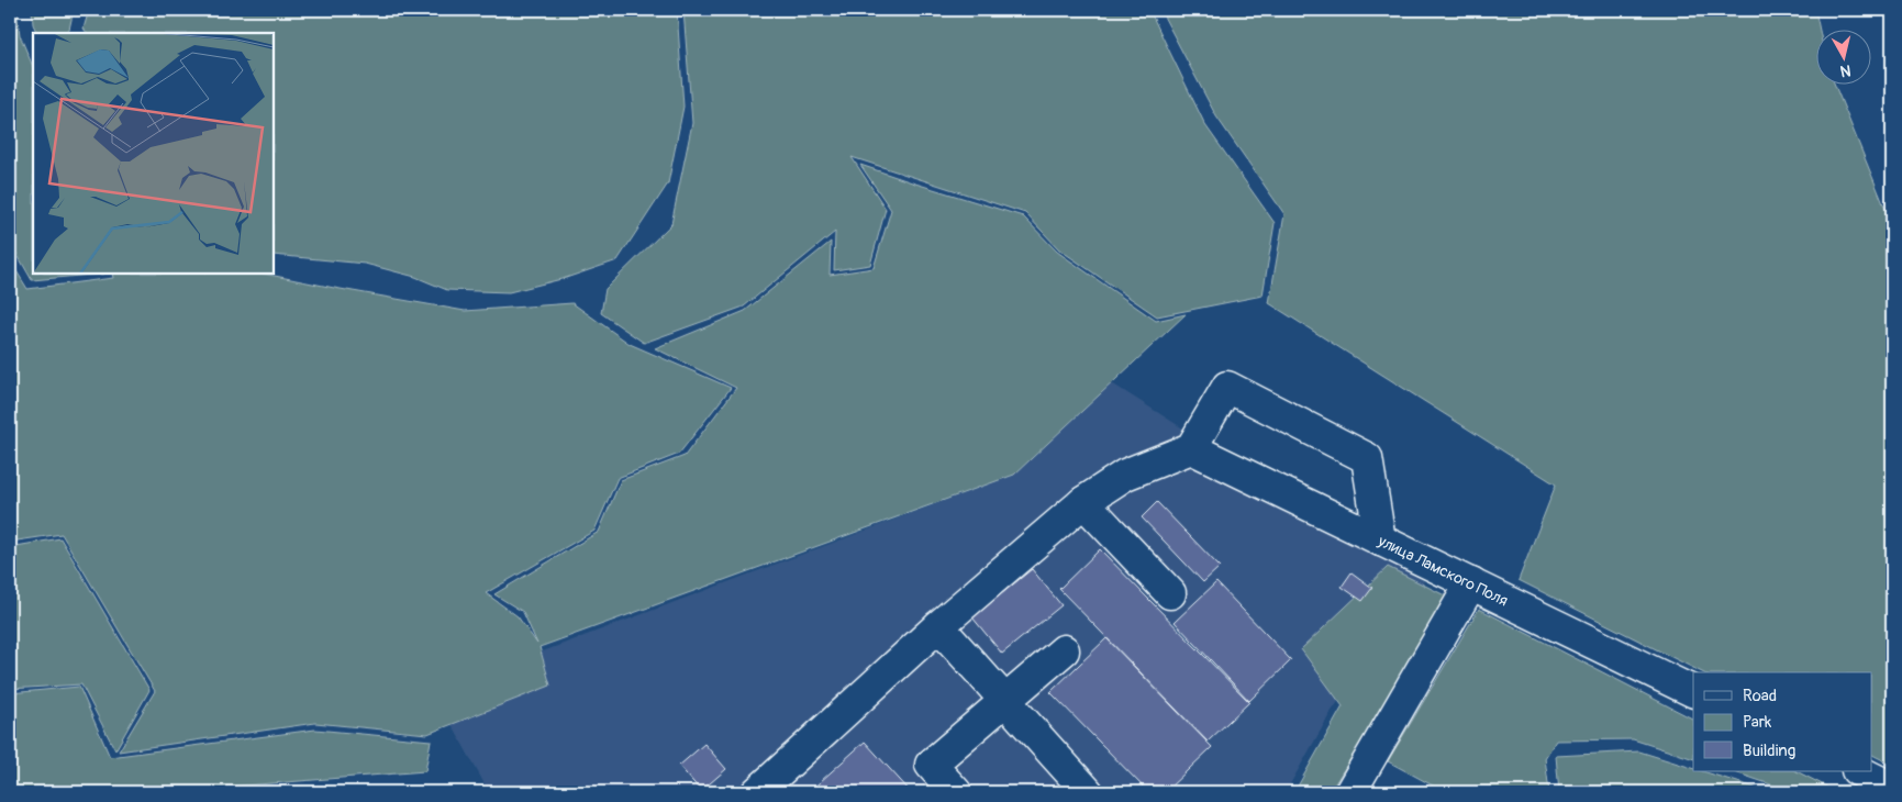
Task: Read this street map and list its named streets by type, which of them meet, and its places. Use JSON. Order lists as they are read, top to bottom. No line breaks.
{"streets":{"street":["улица Ламского Поля"]},"legend":["Road","Park","Building"],"north":"bottom"}
